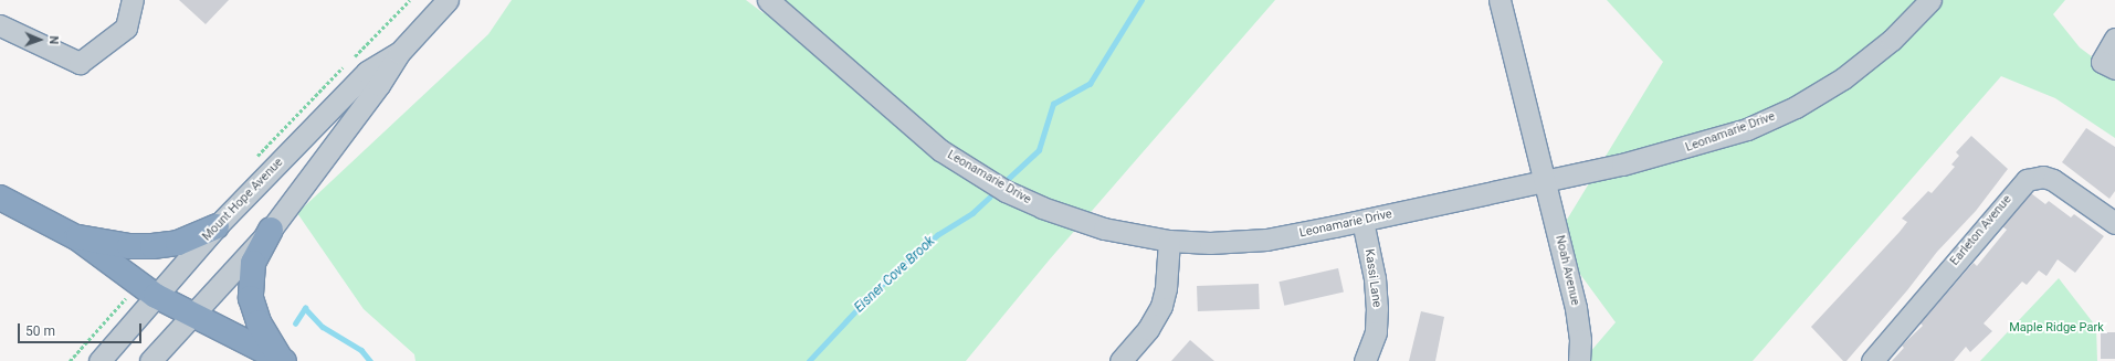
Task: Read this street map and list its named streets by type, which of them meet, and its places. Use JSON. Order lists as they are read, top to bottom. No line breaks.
{"streets":{"street":["Leonamarie Drive","Mount Hope Avenue","Earleton Avenue","Noah Avenue","Kassi Lane"]},"crossings":[["Leonamarie Drive","Noah Avenue"],["Leonamarie Drive","Kassi Lane"]],"water":["Eisner Cove Brook"],"parks":["Maple Ridge Park"],"scale_bar":"50 m","north":"right"}
